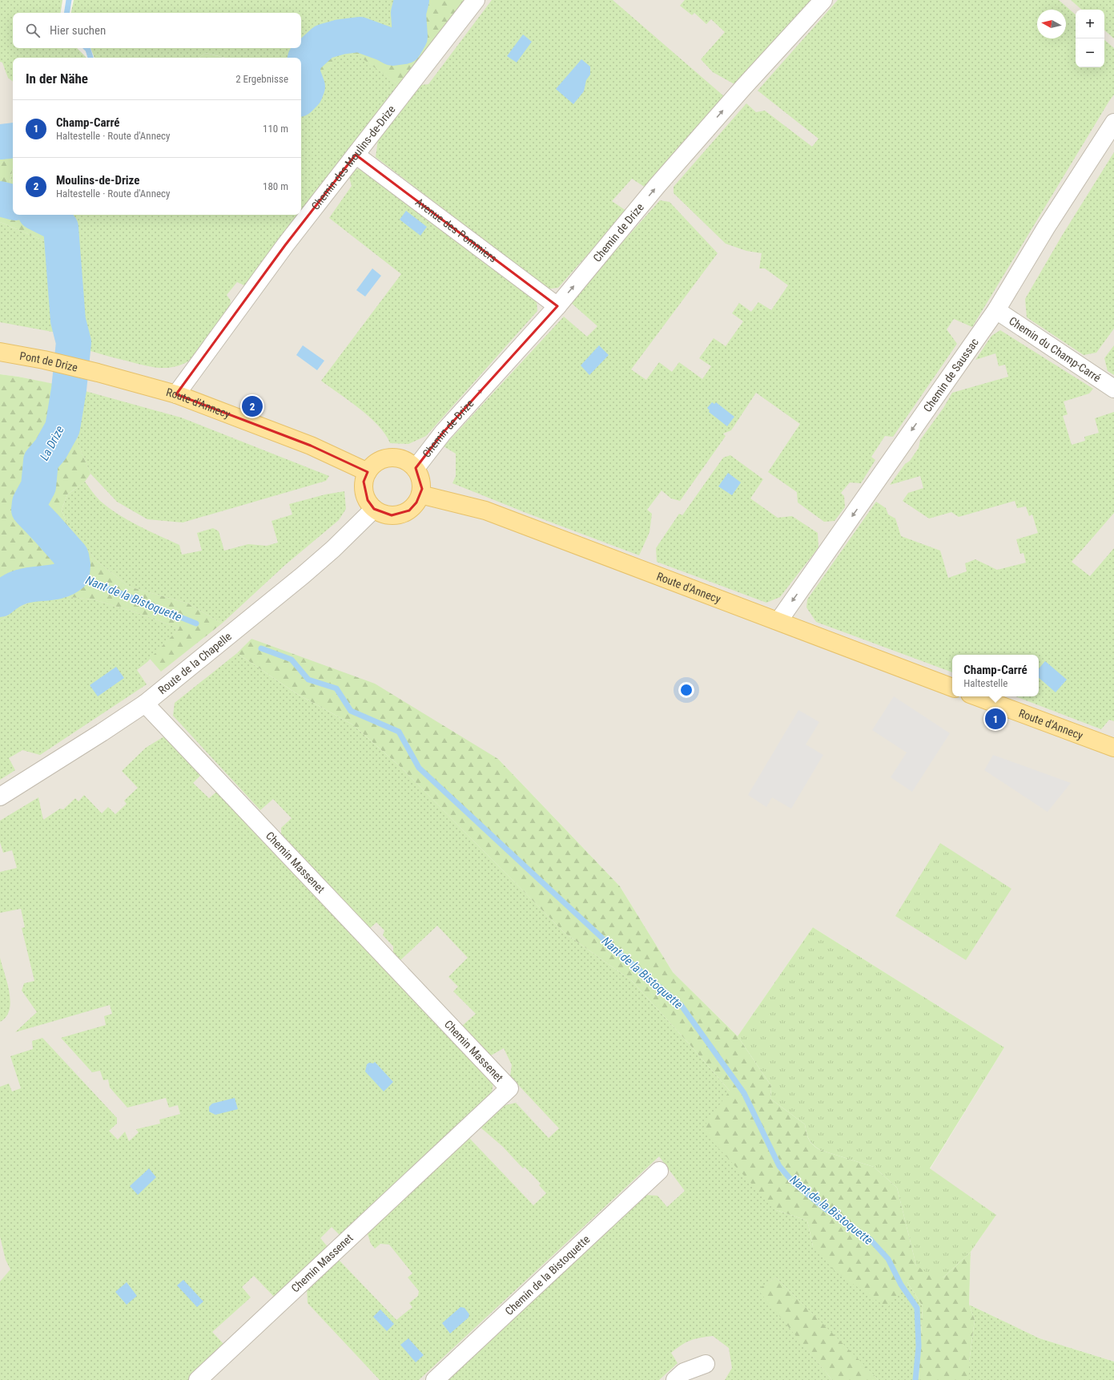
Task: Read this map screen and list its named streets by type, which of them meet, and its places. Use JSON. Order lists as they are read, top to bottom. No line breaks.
{"streets":{"main road":["Pont de Drize","Route d'Annecy"],"street":["Chemin des Moulins-de-Drize","Avenue des Pommiers","Chemin de Drize","Chemin du Champ-Carré","Chemin de Saussac","Route de la Chapelle","Chemin Massenet","Chemin de la Bistoquette"]},"crossings":[["Chemin des Moulins-de-Drize","Avenue des Pommiers"],["Chemin des Moulins-de-Drize","Route d'Annecy"],["Avenue des Pommiers","Chemin de Drize"],["Chemin de Drize","Route d'Annecy"],["Chemin de Drize","Route de la Chapelle"],["Chemin du Champ-Carré","Chemin de Saussac"],["Pont de Drize","Route d'Annecy"],["Chemin de Saussac","Route d'Annecy"],["Route d'Annecy","Route de la Chapelle"],["Route de la Chapelle","Chemin Massenet"]],"one_way":["Chemin de Drize","Chemin de Saussac"],"water":["La Drize","Nant de la Bistoquette"],"north":"left","page":{"map_buttons":["+","−"],"search":"Hier suchen","heading":["In der Nähe","2 Ergebnisse"],"list":[{"mark":"1","name":"Champ-Carré","note":"Haltestelle · Route d'Annecy","value":"110 m"},{"mark":"2","name":"Moulins-de-Drize","note":"Haltestelle · Route d'Annecy","value":"180 m"}],"pins":["2","1"],"popup":["Champ-Carré","Haltestelle"]}}
